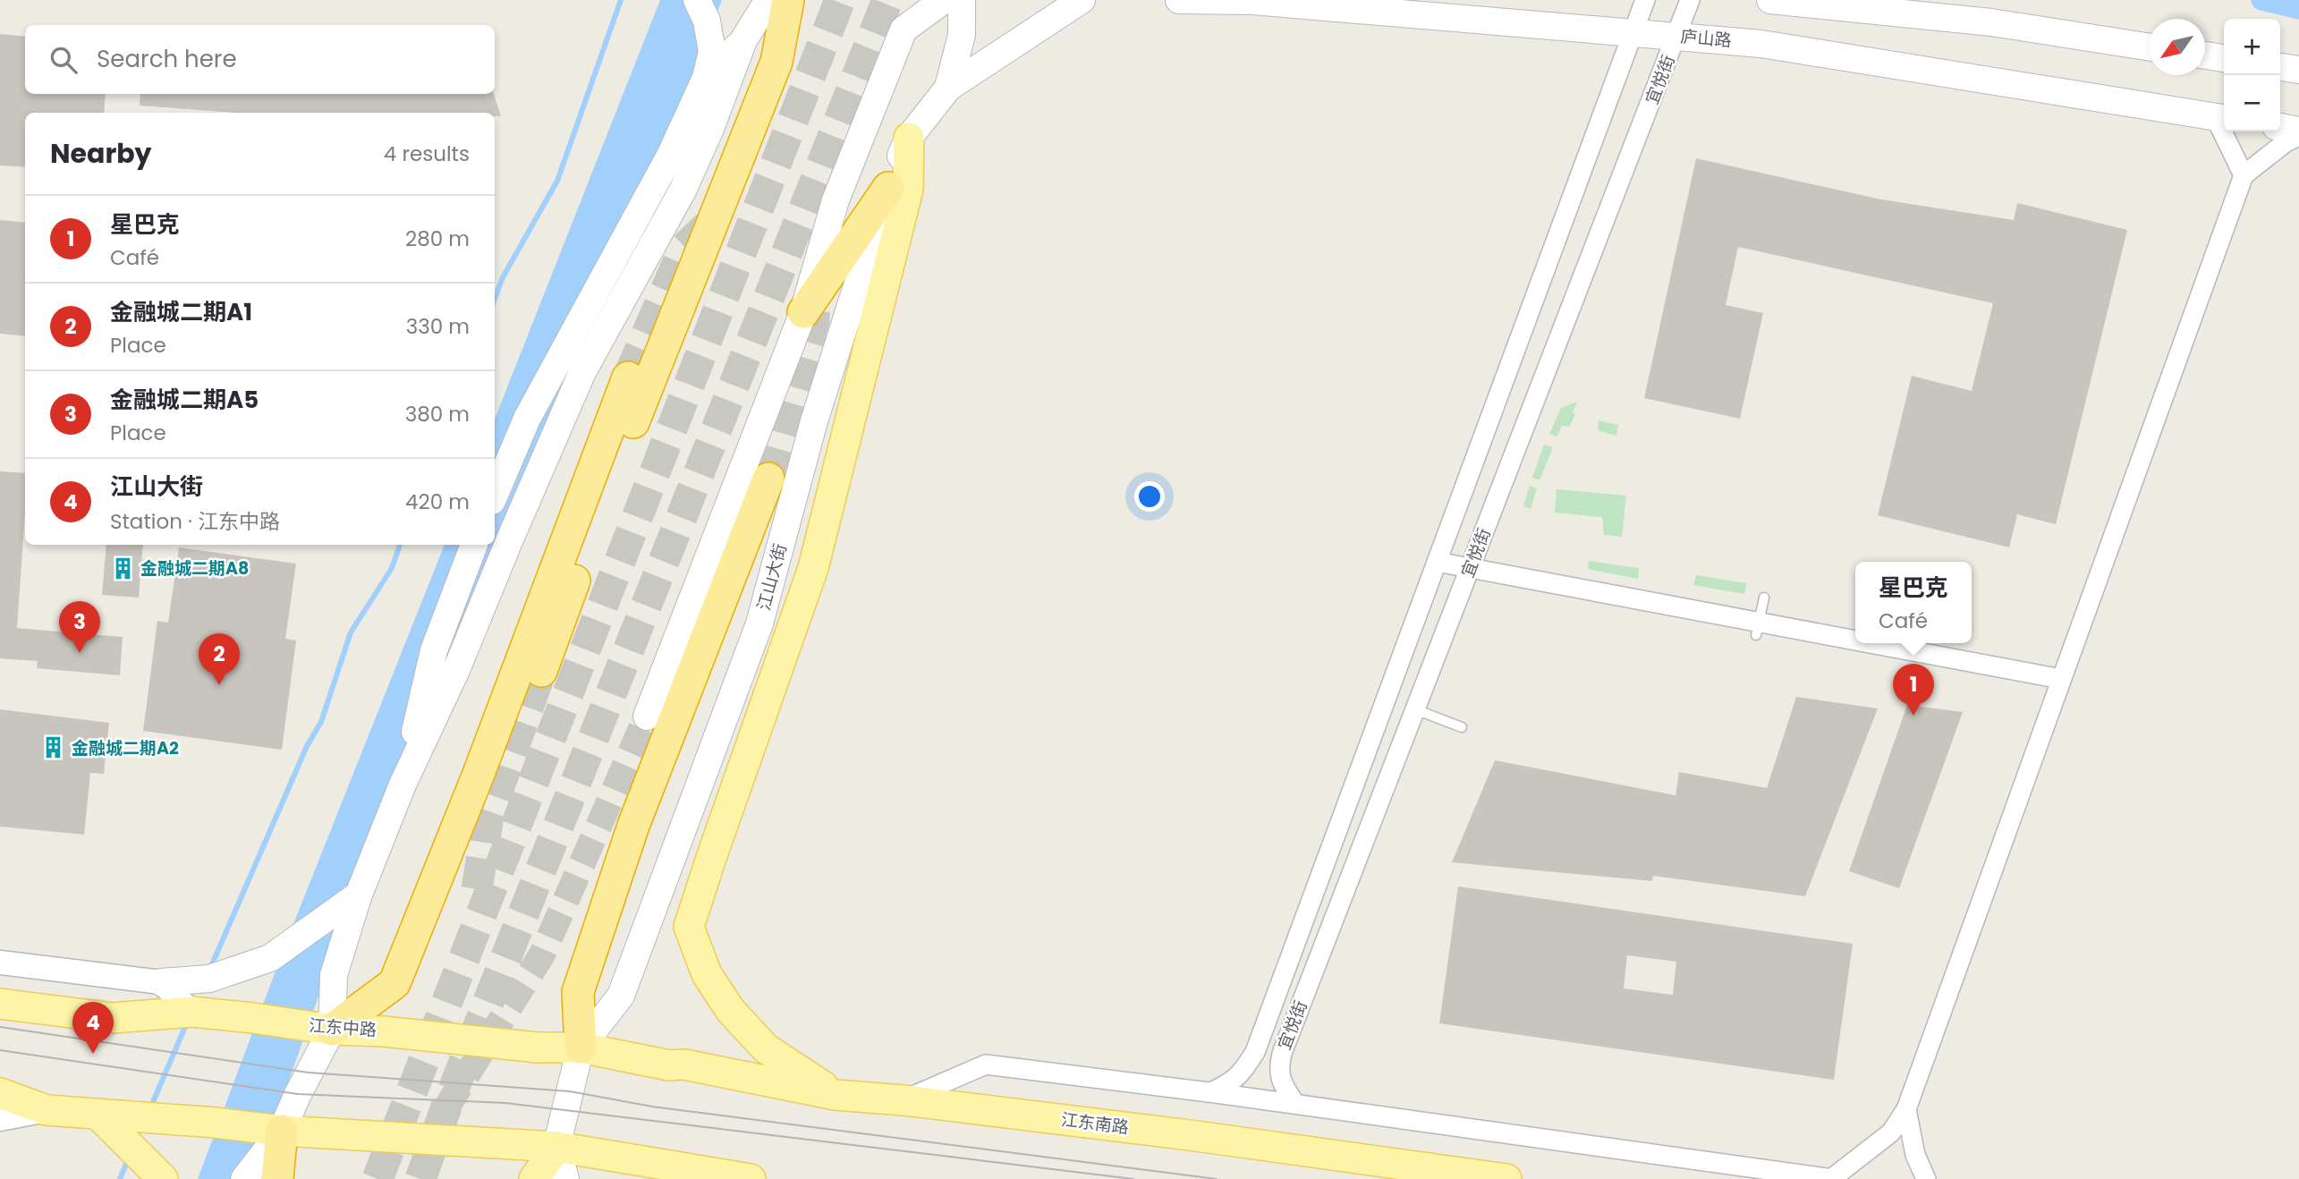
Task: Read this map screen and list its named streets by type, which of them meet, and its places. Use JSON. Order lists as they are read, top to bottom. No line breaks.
{"streets":{"main road":["庐山路","江山大街","江东中路","江东南路"],"street":["宜悦街"]},"crossings":[["庐山路","宜悦街"],["江山大街","江东中路"],["江东中路","江东南路"]],"places":{"building":["金融城二期A8","金融城二期A2"]},"north":"bottom left","page":{"map_buttons":["+","−"],"search":"Search here","heading":["Nearby","4 results"],"list":[{"mark":"1","name":"星巴克","note":"Café","value":"280 m"},{"mark":"2","name":"金融城二期A1","note":"Place","value":"330 m"},{"mark":"3","name":"金融城二期A5","note":"Place","value":"380 m"},{"mark":"4","name":"江山大街","note":"Station · 江东中路","value":"420 m"}],"popup":["星巴克","Café"],"pins":["3","2","1","4"]}}
